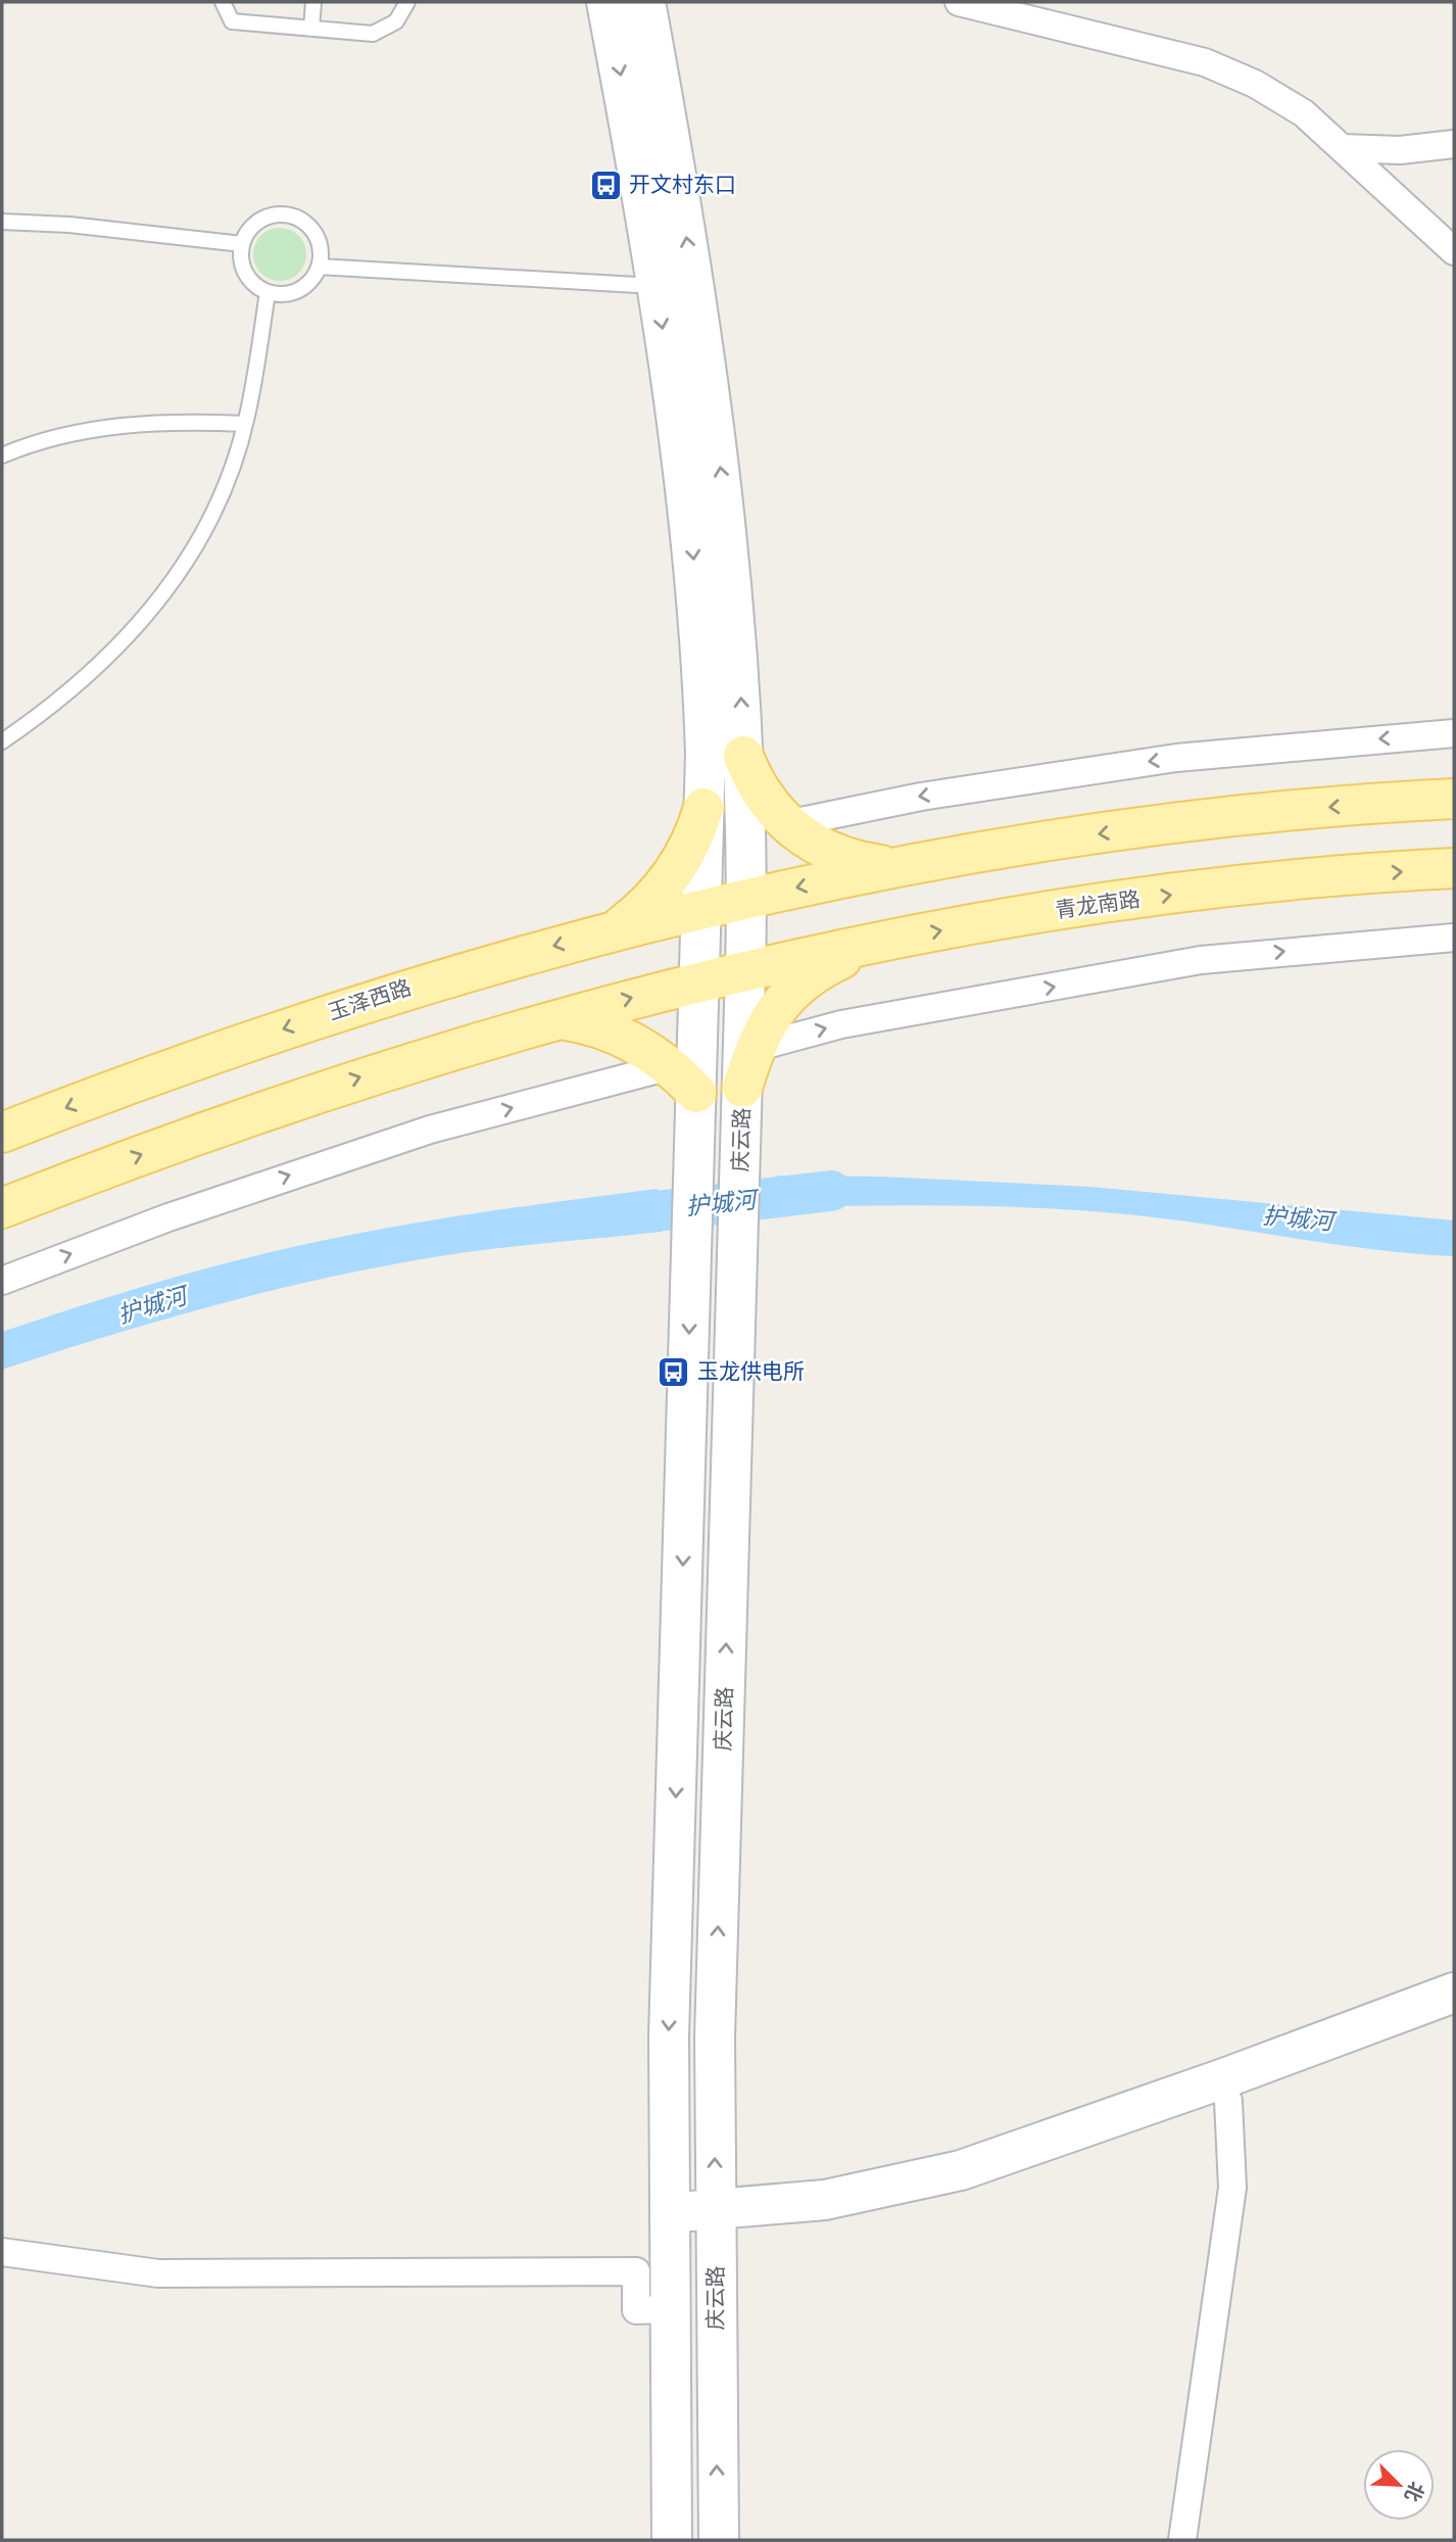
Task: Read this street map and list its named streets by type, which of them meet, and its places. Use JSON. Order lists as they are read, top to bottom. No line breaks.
{"streets":{"main road":["青龙南路","玉泽西路"],"street":["庆云路"]},"crossings":[["青龙南路","庆云路"],["玉泽西路","庆云路"]],"water":["护城河"],"places":{"bus stop":["开文村东口","玉龙供电所"]},"north":"bottom right"}
